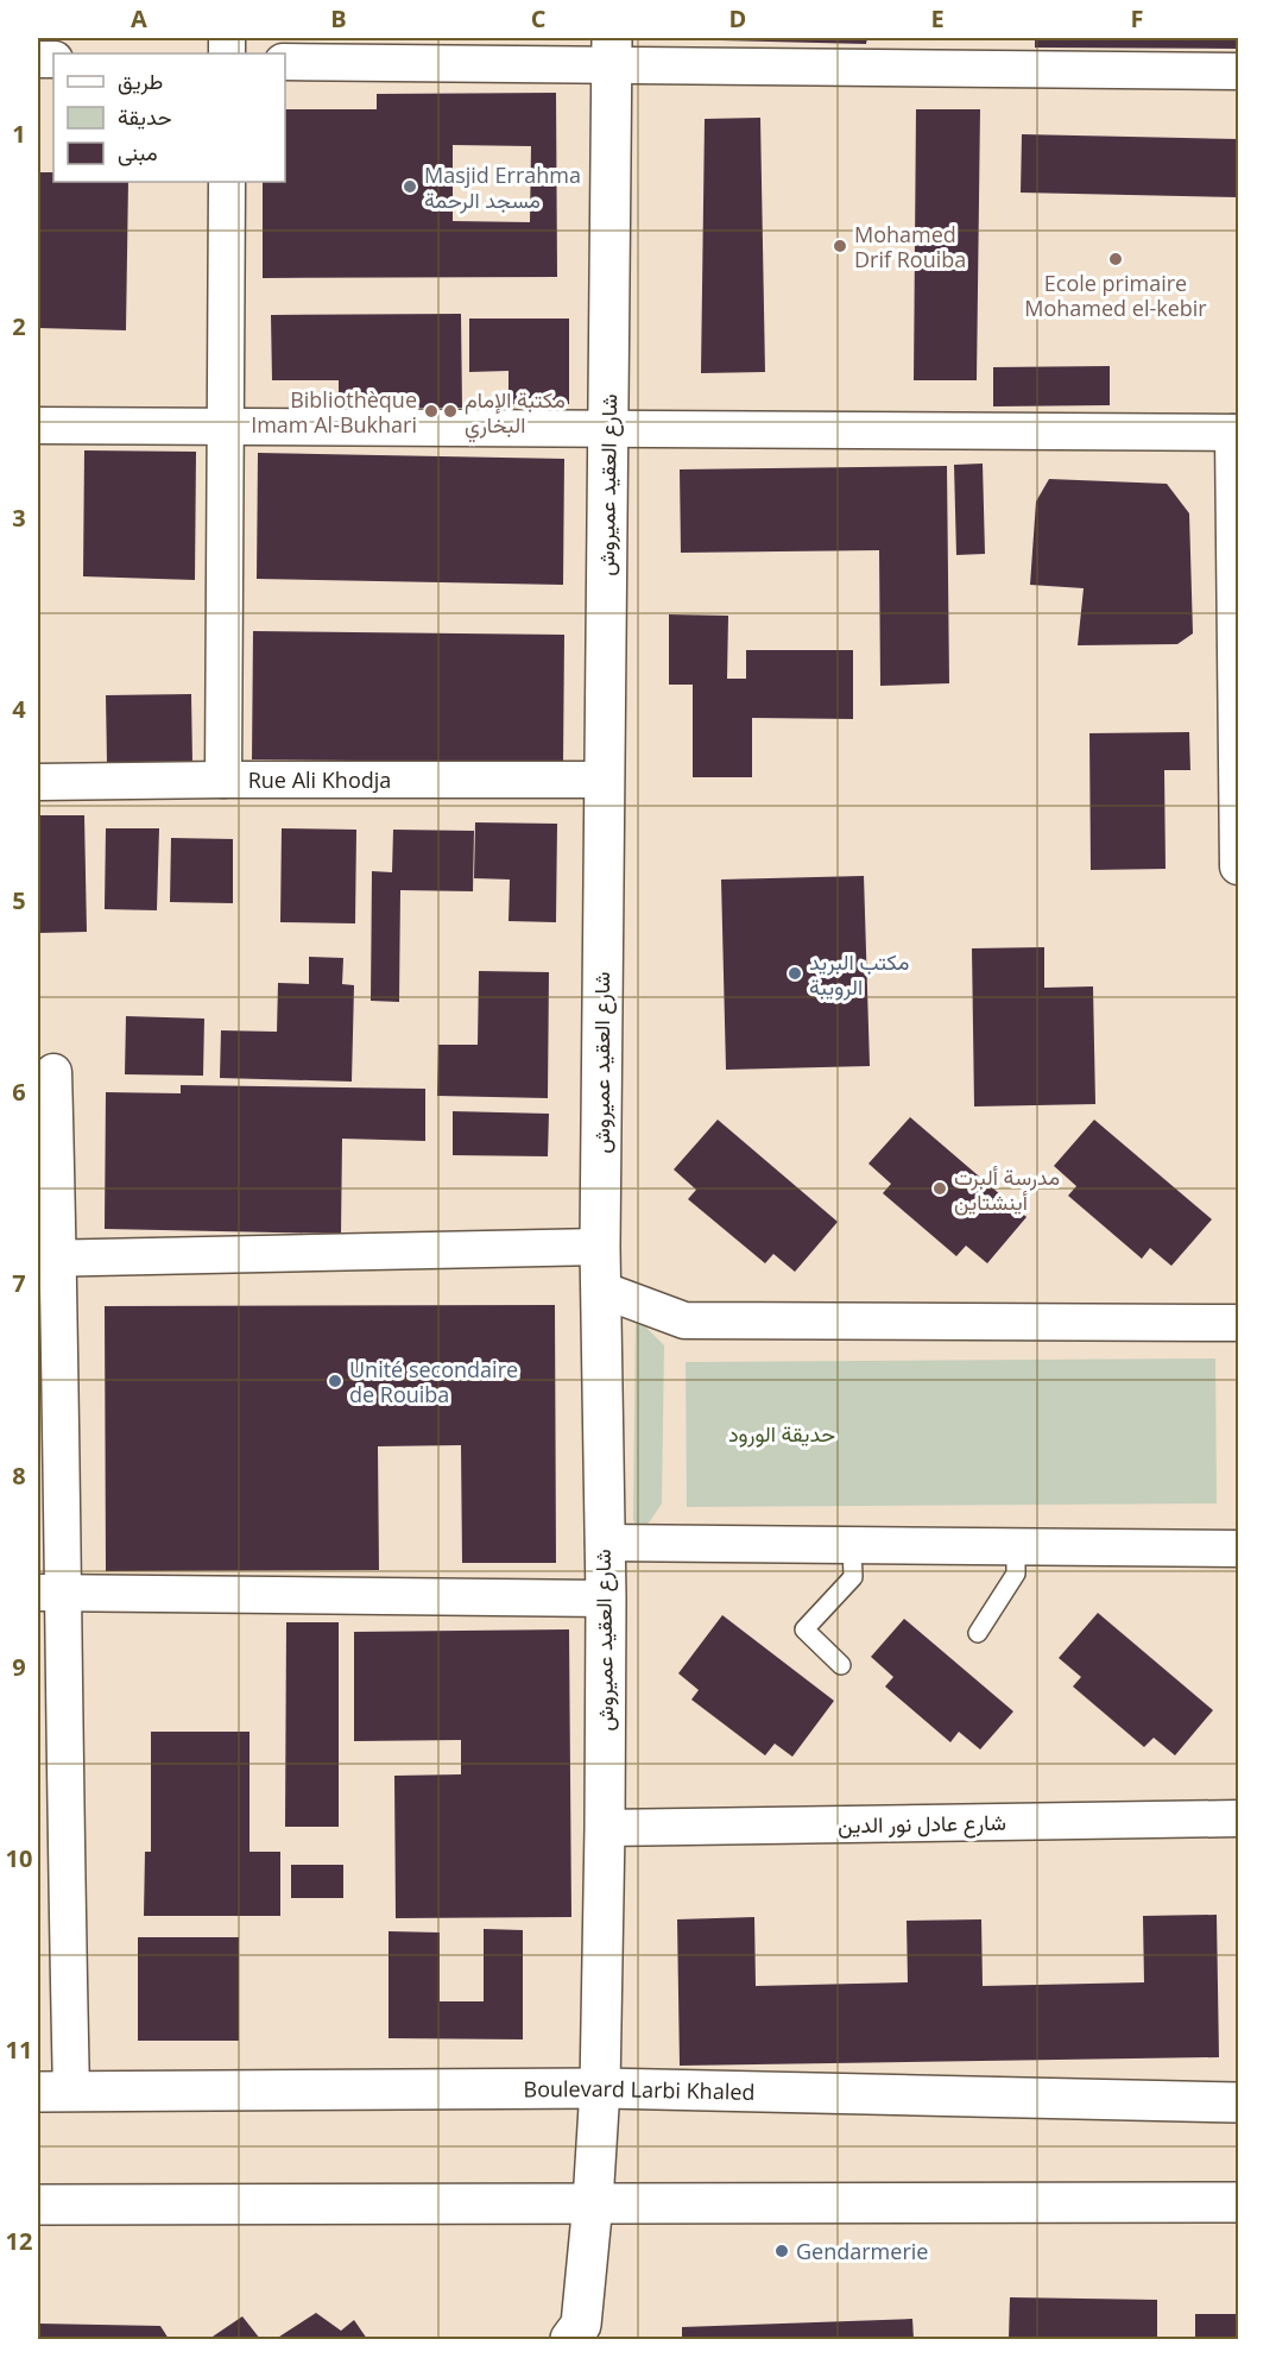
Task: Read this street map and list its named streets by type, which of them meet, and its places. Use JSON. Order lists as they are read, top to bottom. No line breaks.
{"streets":{"main road":["شارع العقيد عميروش","Boulevard Larbi Khaled"],"street":["Rue Ali Khodja","شارع عادل نور الدين"]},"crossings":[["شارع العقيد عميروش","Rue Ali Khodja"],["شارع العقيد عميروش","شارع عادل نور الدين"],["شارع العقيد عميروش","Boulevard Larbi Khaled"]],"parks":["حديقة الورود"],"places":["Masjid Errahma مسجد الرحمة","Mohamed Drif Rouiba","Ecole primaire Mohamed el-kebir","Bibliothèque Imam Al-Bukhari","مكتبة الإمام البخاري","مكتب البريد الرويبة","مدرسة ألبرت أينشتاين","Unité secondaire de Rouiba","Gendarmerie"],"legend":["طريق","حديقة","مبنى"],"grid":{"columns":["A","B","C","D","E","F"],"rows":["1","2","3","4","5","6","7","8","9","10","11","12"]}}
